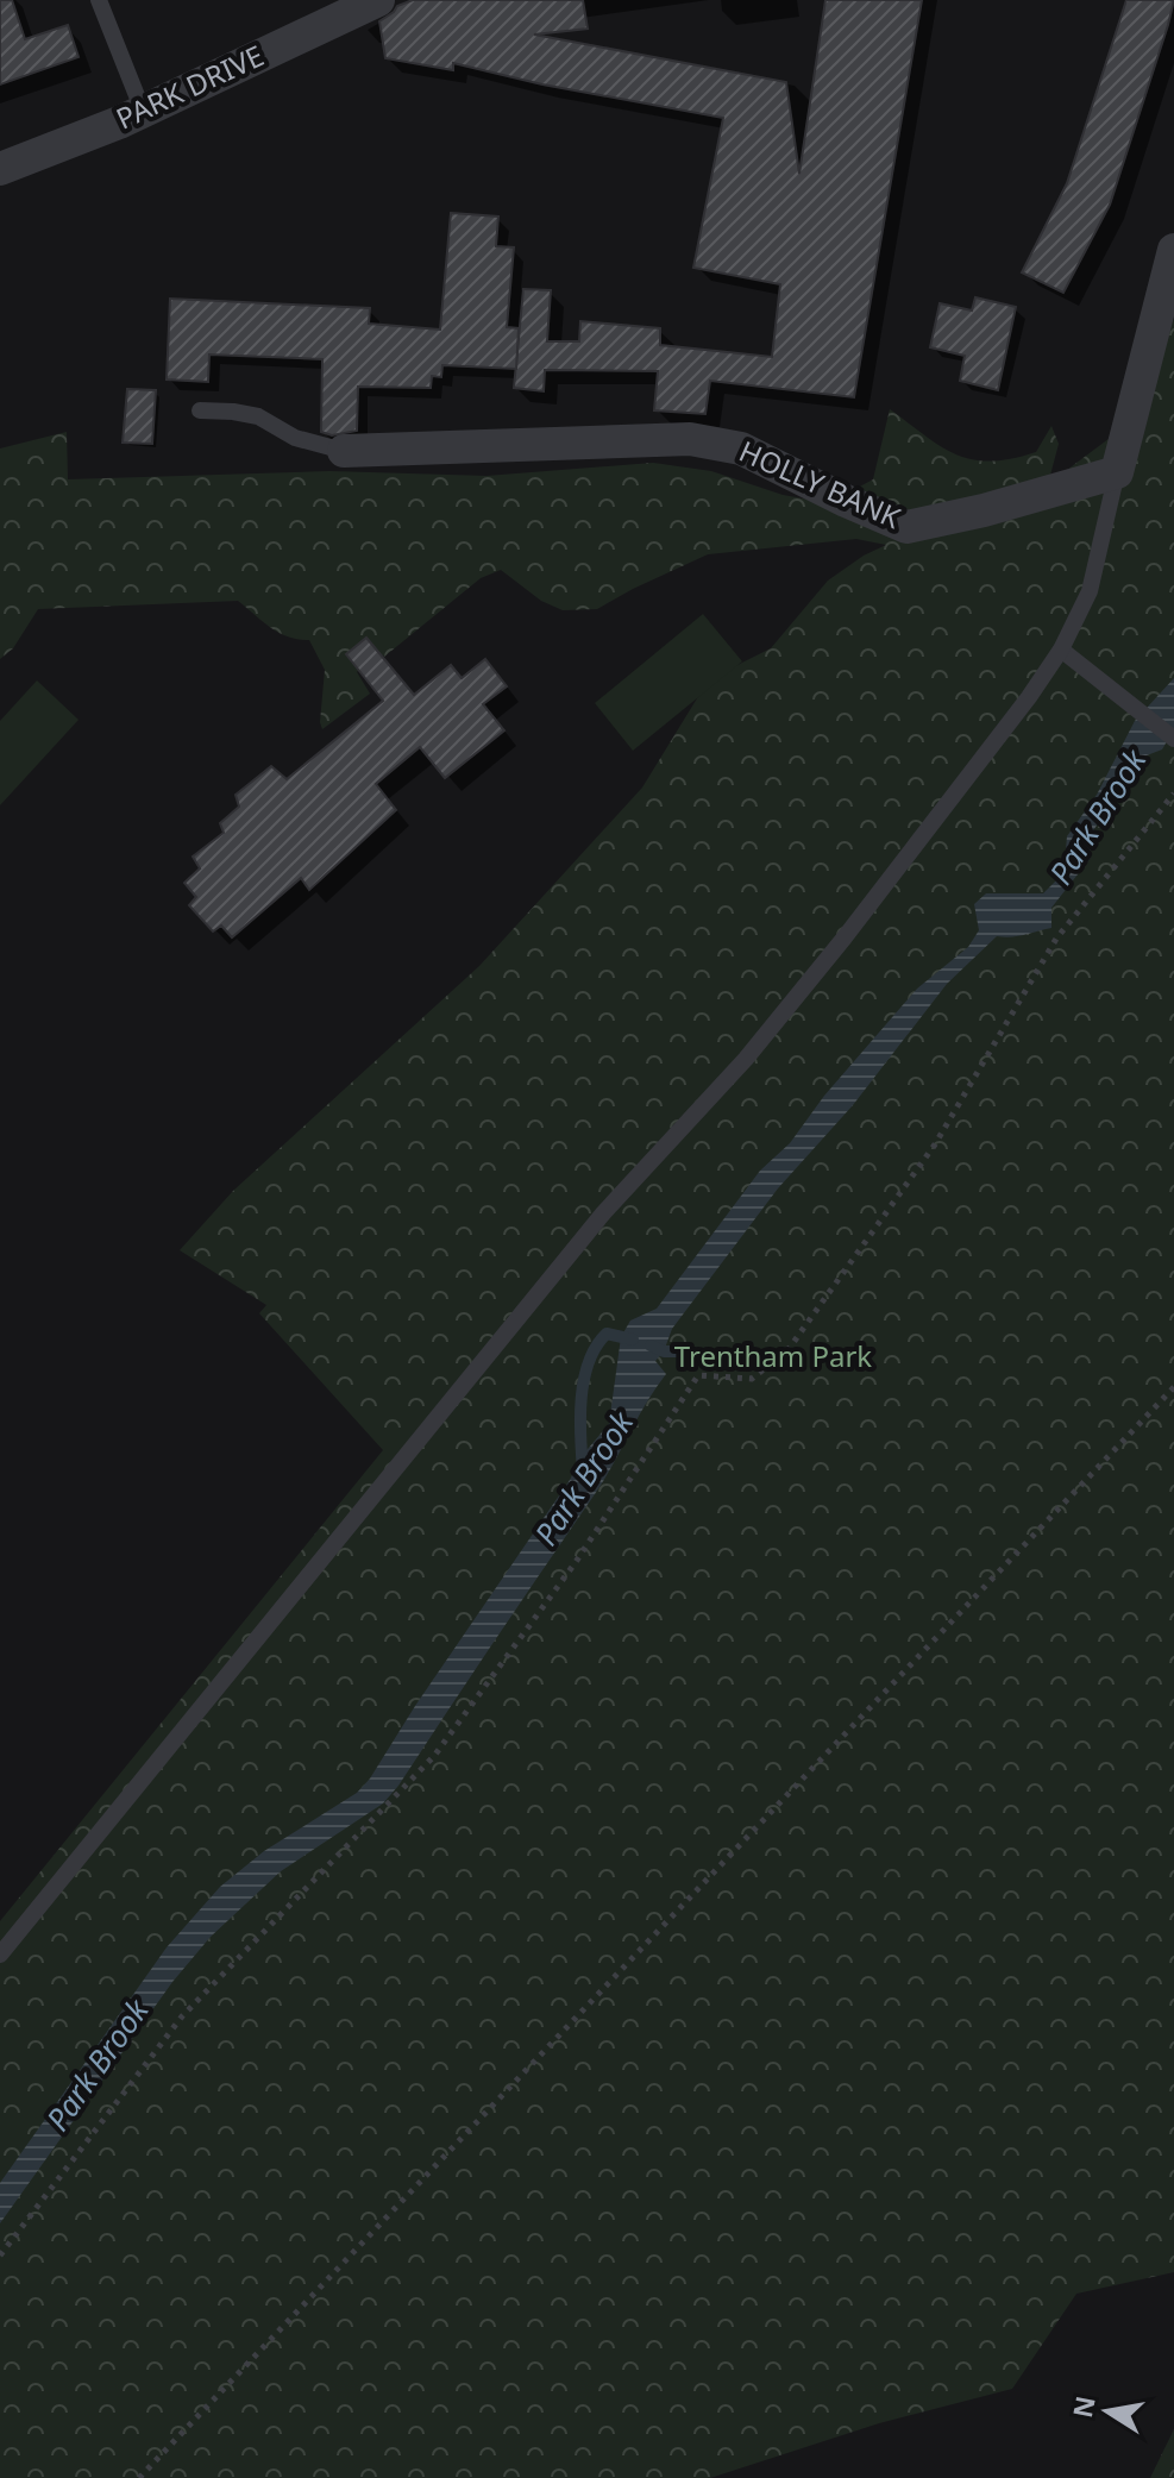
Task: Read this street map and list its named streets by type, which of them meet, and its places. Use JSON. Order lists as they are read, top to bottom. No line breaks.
{"streets":{"street":["PARK DRIVE","HOLLY BANK"]},"water":["Park Brook"],"parks":["Trentham Park"],"north":"left"}
